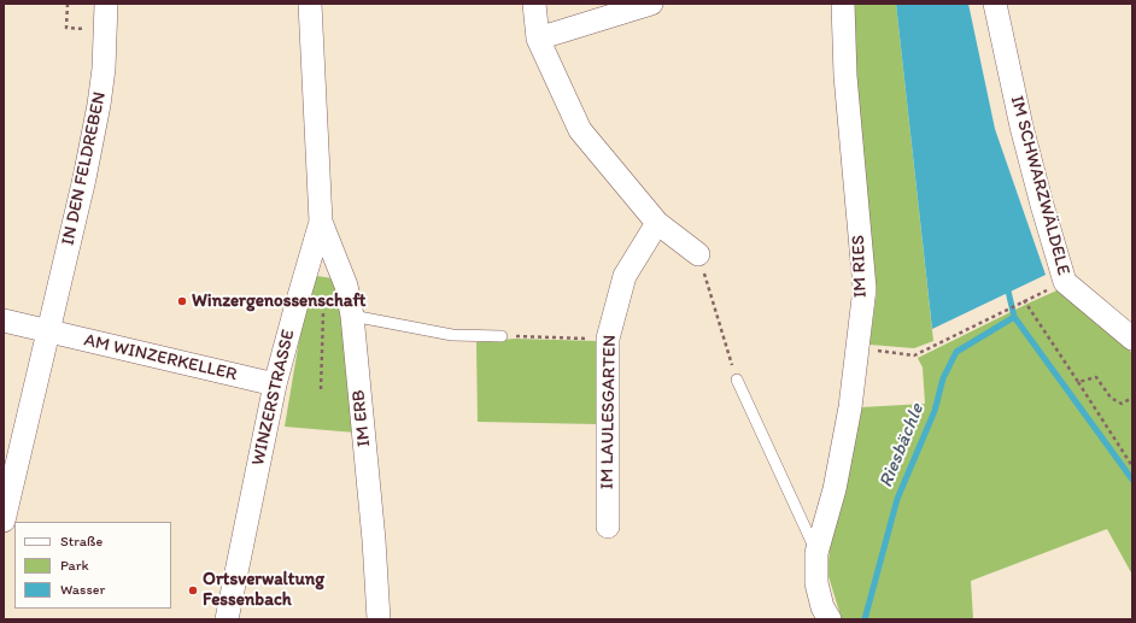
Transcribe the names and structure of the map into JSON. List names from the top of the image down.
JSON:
{
  "streets": {
    "street": [
      "IN DEN FELDREBEN",
      "IM SCHWARZWÄLDELE",
      "IM RIES",
      "AM WINZERKELLER",
      "WINZERSTRASSE",
      "IM LAULESGARTEN",
      "IM ERB"
    ]
  },
  "crossings": [
    ["IN DEN FELDREBEN", "AM WINZERKELLER"],
    ["AM WINZERKELLER", "WINZERSTRASSE"],
    ["WINZERSTRASSE", "IM ERB"]
  ],
  "water": ["Riesbächle"],
  "places": ["Winzergenossenschaft", "Ortsverwaltung Fessenbach"],
  "legend": ["Straße", "Park", "Wasser"]
}
